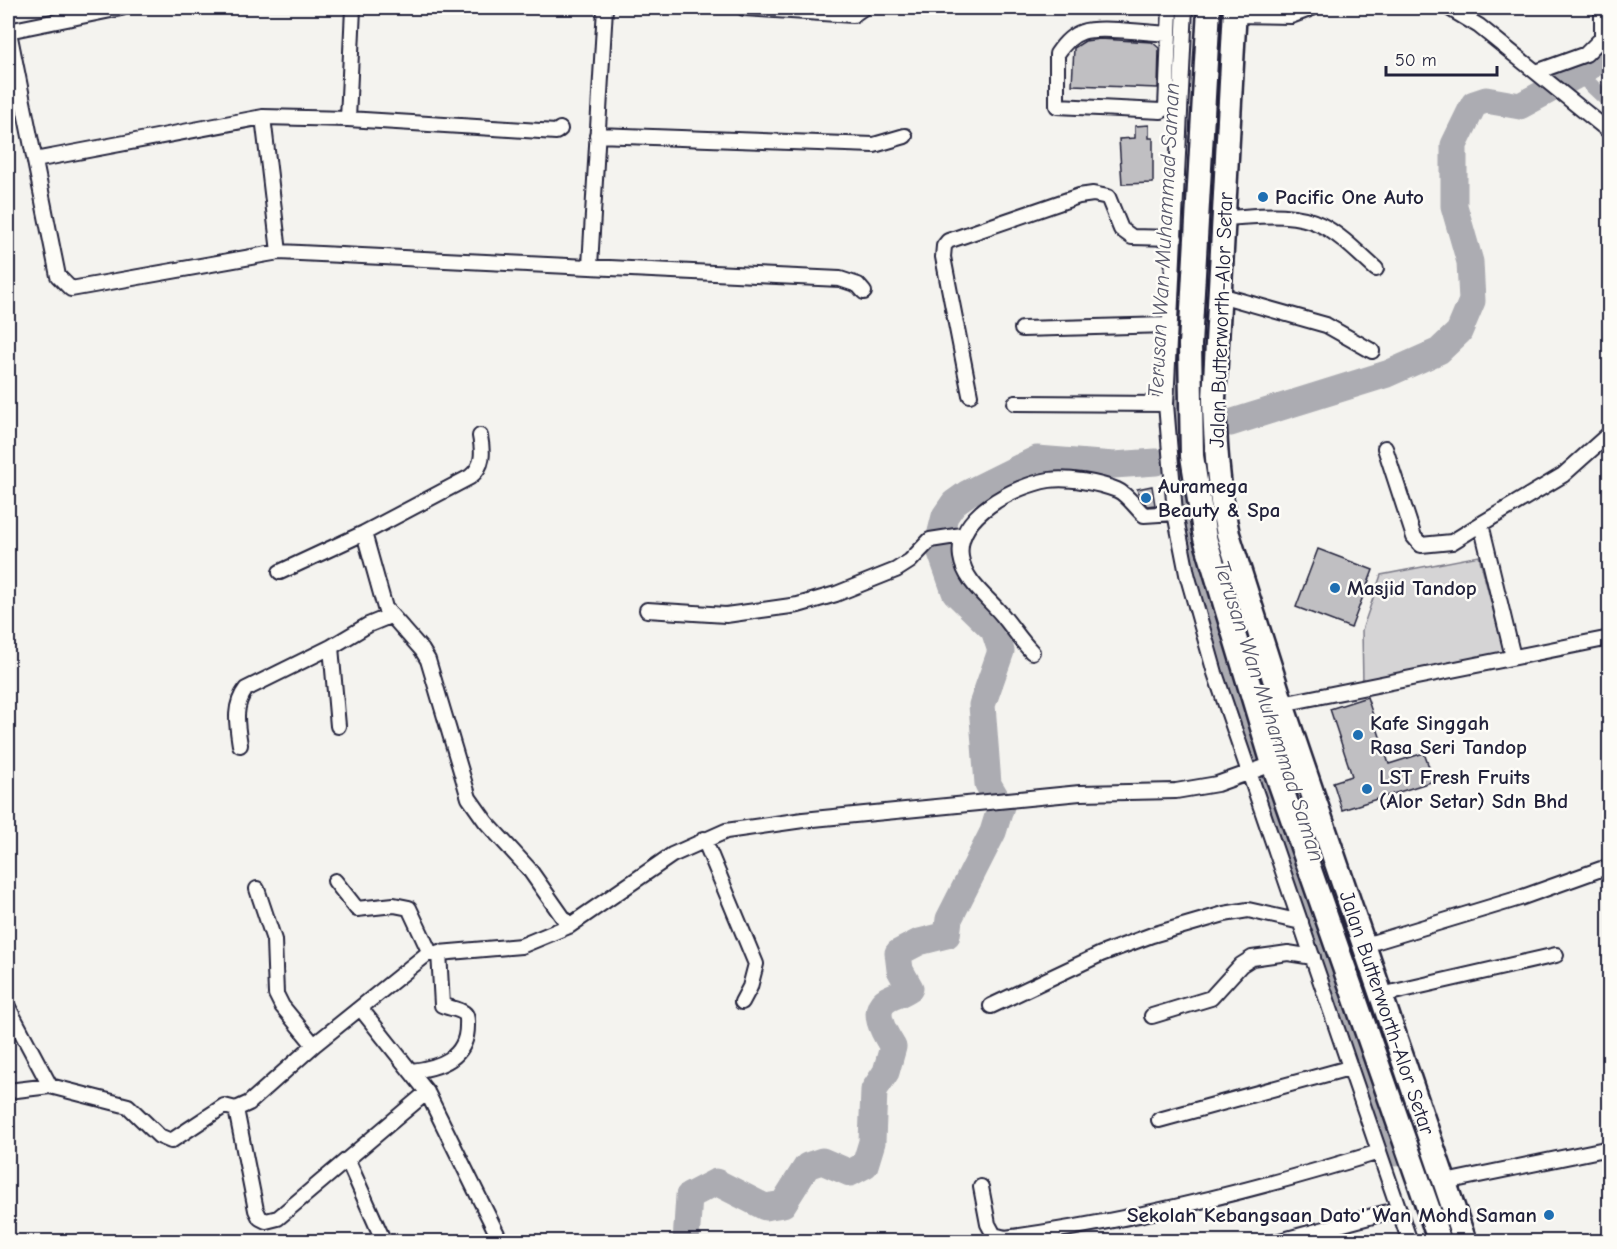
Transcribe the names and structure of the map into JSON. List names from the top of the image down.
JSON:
{
  "streets": {
    "main road": ["Jalan Butterworth-Alor Setar"]
  },
  "water": ["Terusan Wan Muhammad Saman"],
  "places": [
    "Pacific One Auto",
    "Auramega Beauty & Spa",
    "Masjid Tandop",
    "Kafe Singgah Rasa Seri Tandop",
    "LST Fresh Fruits (Alor Setar) Sdn Bhd",
    "Sekolah Kebangsaan Dato' Wan Mohd Saman"
  ],
  "scale_bar": "50 m"
}
